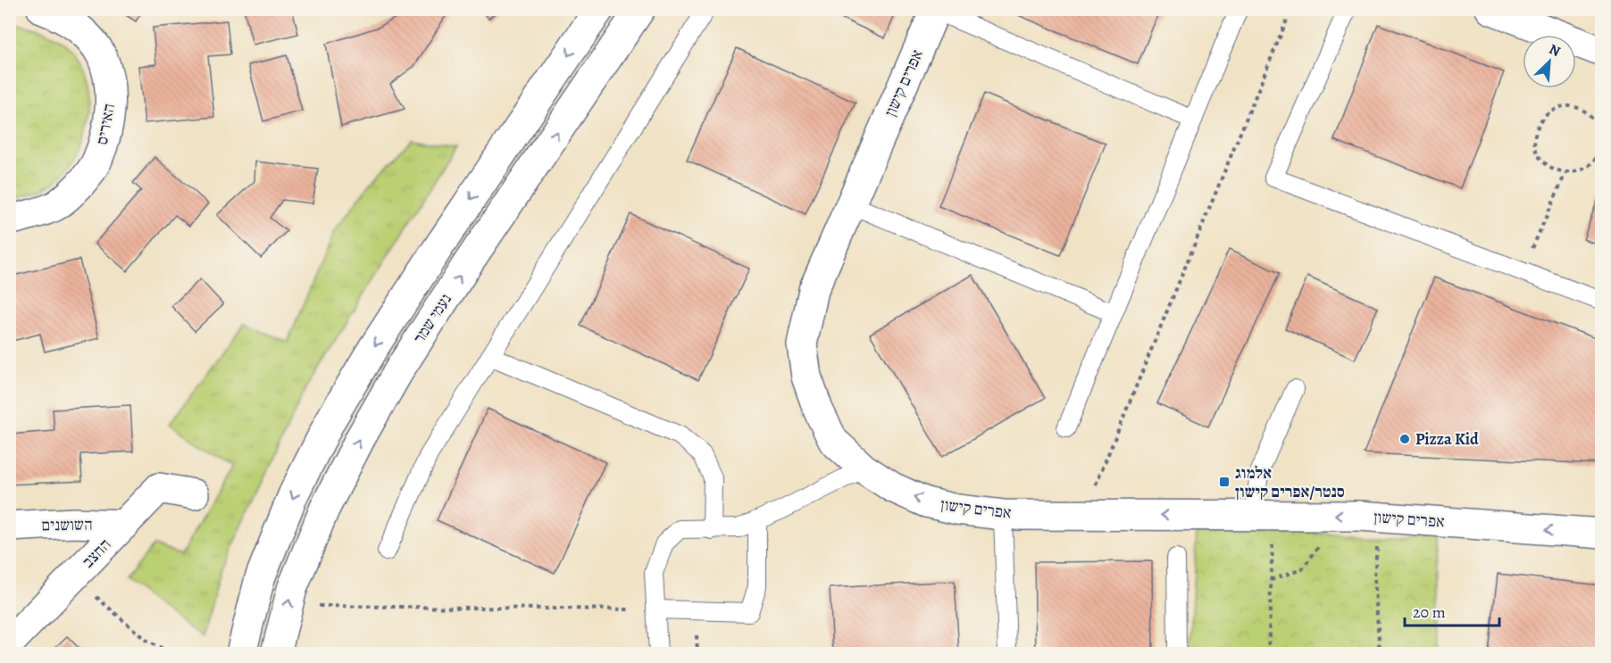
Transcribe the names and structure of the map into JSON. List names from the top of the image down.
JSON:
{
  "streets": {
    "street": [
      "אפרים קישון",
      "האיריס",
      "נעמי שמר",
      "השושנים",
      "החצב"
    ]
  },
  "crossings": [
    ["השושנים", "החצב"]
  ],
  "one_way": ["אפרים קישון"],
  "places": {
    "other": ["Pizza Kid"],
    "transit": ["אלמוג סנטר/אפרים קישון"]
  },
  "scale_bar": "20 m",
  "north": "top right"
}
